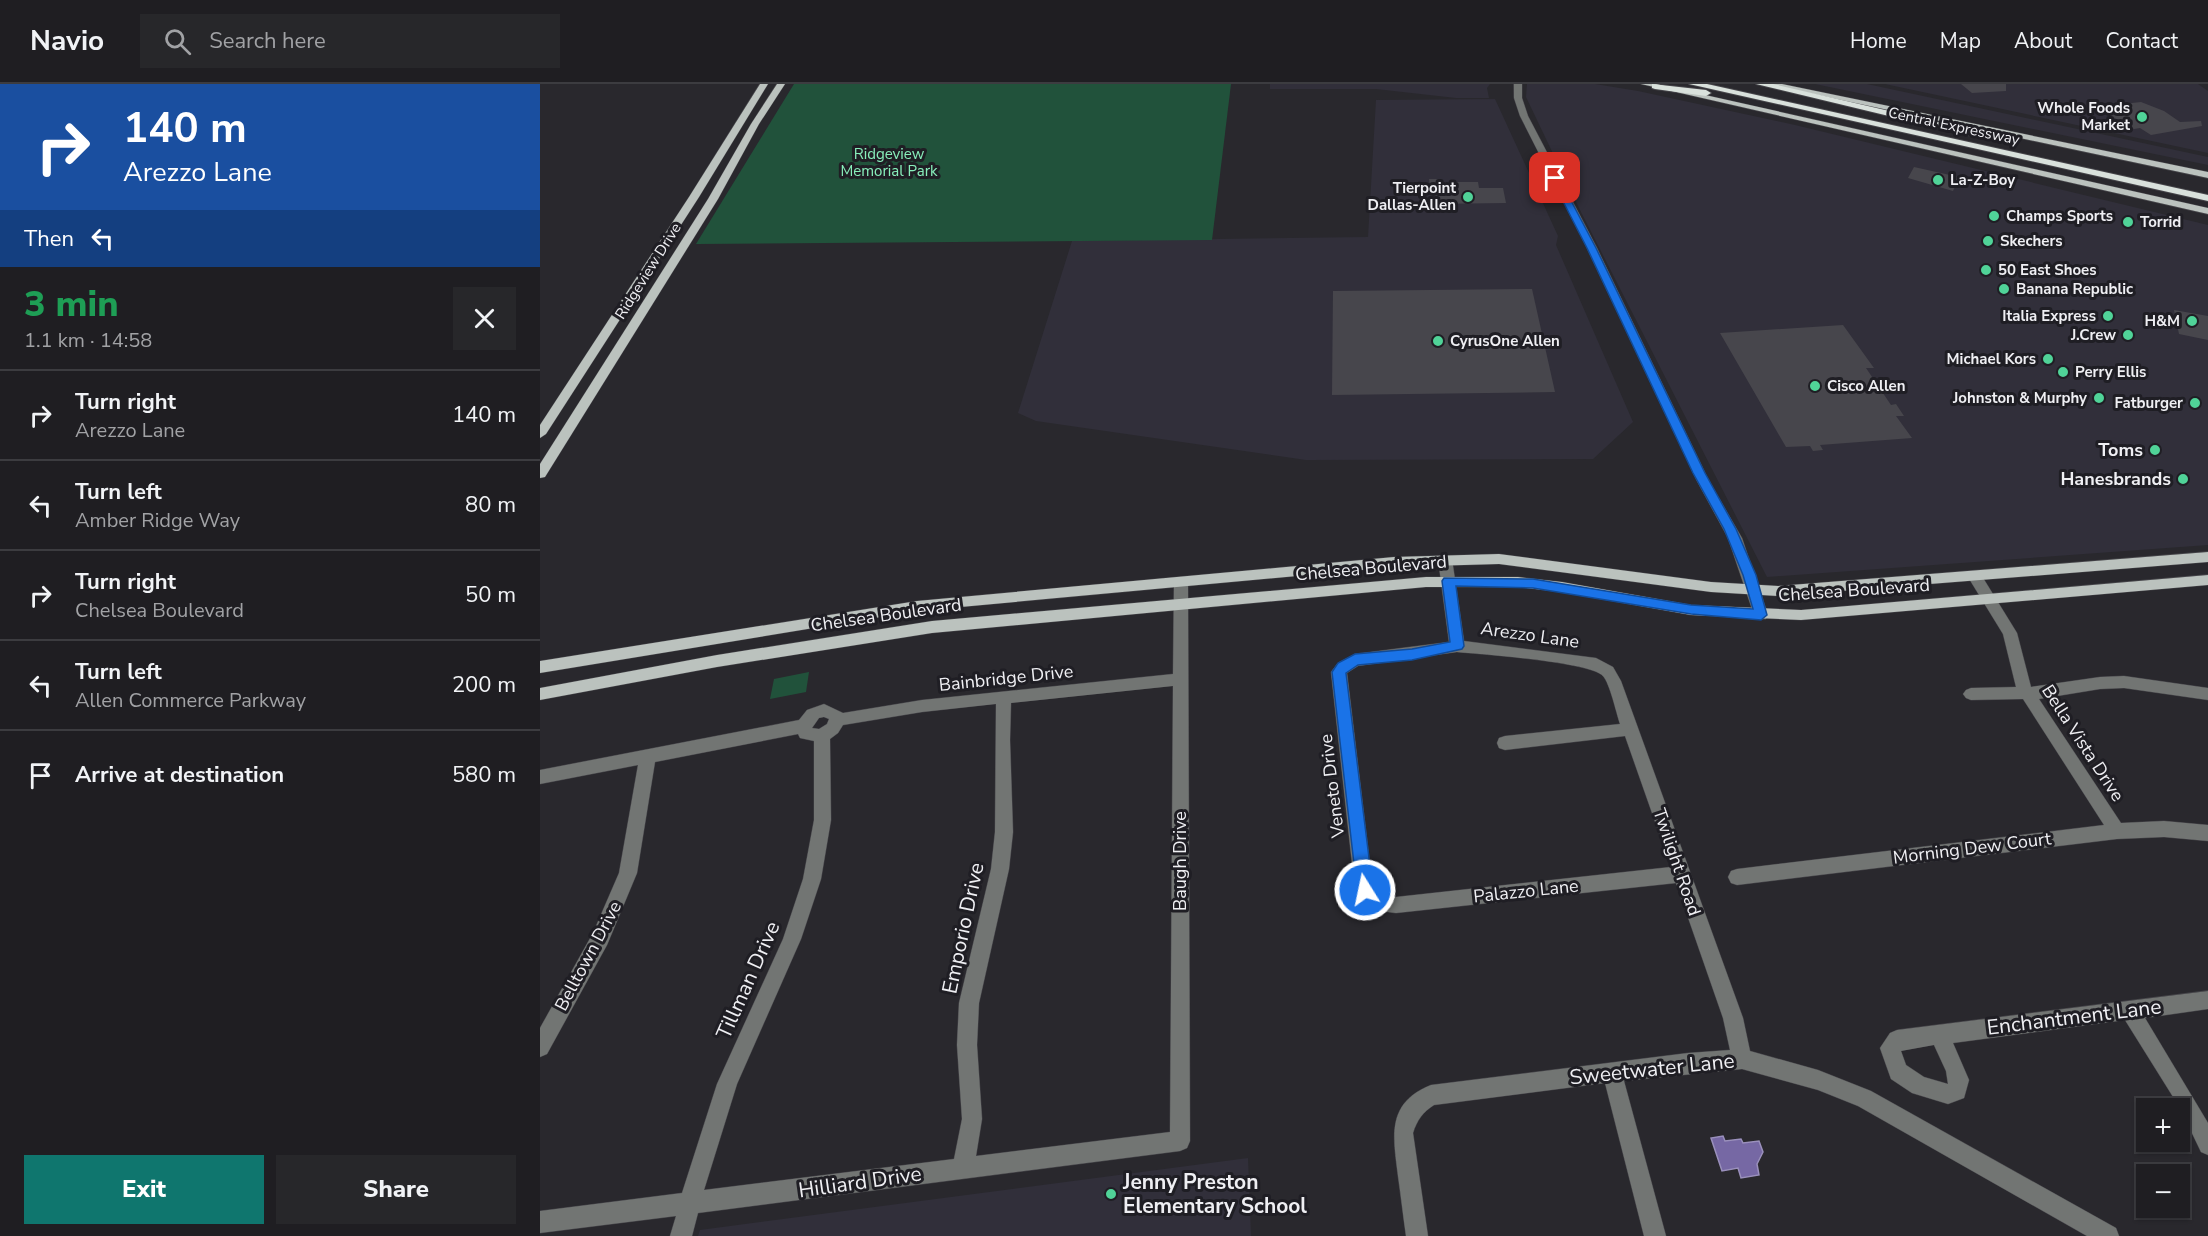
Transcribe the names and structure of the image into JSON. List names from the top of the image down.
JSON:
{
  "streets": {
    "highway": ["Central Expressway"],
    "main road": ["Ridgeview Drive", "Chelsea Boulevard"],
    "street": [
      "Arezzo Lane",
      "Bainbridge Drive",
      "Bella Vista Drive",
      "Veneto Drive",
      "Morning Dew Court",
      "Baugh Drive",
      "Twilight Road",
      "Palazzo Lane",
      "Emporio Drive",
      "Belltown Drive",
      "Tillman Drive",
      "Enchantment Lane",
      "Sweetwater Lane",
      "Hilliard Drive"
    ]
  },
  "crossings": [
    ["Chelsea Boulevard", "Bella Vista Drive"],
    ["Chelsea Boulevard", "Baugh Drive"],
    ["Arezzo Lane", "Veneto Drive"],
    ["Arezzo Lane", "Twilight Road"],
    ["Bainbridge Drive", "Baugh Drive"],
    ["Bainbridge Drive", "Emporio Drive"],
    ["Bainbridge Drive", "Belltown Drive"],
    ["Bainbridge Drive", "Tillman Drive"],
    ["Bella Vista Drive", "Morning Dew Court"],
    ["Veneto Drive", "Palazzo Lane"],
    ["Baugh Drive", "Hilliard Drive"],
    ["Twilight Road", "Palazzo Lane"],
    ["Twilight Road", "Sweetwater Lane"],
    ["Emporio Drive", "Hilliard Drive"],
    ["Tillman Drive", "Hilliard Drive"]
  ],
  "parks": ["Ridgeview Memorial Park"],
  "places": [
    "Whole Foods Market",
    "La-Z-Boy",
    "Tierpoint Dallas-Allen",
    "Champs Sports",
    "Torrid",
    "Skechers",
    "50 East Shoes",
    "Banana Republic",
    "Italia Express",
    "H&M",
    "J.Crew",
    "CyrusOne Allen",
    "Michael Kors",
    "Perry Ellis",
    "Cisco Allen",
    "Johnston & Murphy",
    "Fatburger",
    "Toms",
    "Hanesbrands",
    "Jenny Preston Elementary School"
  ],
  "page": {
    "header": "Navio",
    "search": "Search here",
    "nav": [
      "Home",
      "Map",
      "About",
      "Contact"
    ],
    "turn": ["140 m", "Arezzo Lane"],
    "then": "Then",
    "heading": ["3 min", "1.1 km · 14:58"],
    "list": [
      {
        "name": "Turn right",
        "note": "Arezzo Lane",
        "value": "140 m"
      },
      {
        "name": "Turn left",
        "note": "Amber Ridge Way",
        "value": "80 m"
      },
      {
        "name": "Turn right",
        "note": "Chelsea Boulevard",
        "value": "50 m"
      },
      {
        "name": "Turn left",
        "note": "Allen Commerce Parkway",
        "value": "200 m"
      },
      {
        "name": "Arrive at destination",
        "value": "580 m"
      }
    ],
    "map_buttons": ["+", "−"],
    "buttons": ["Exit", "Share"]
  }
}
